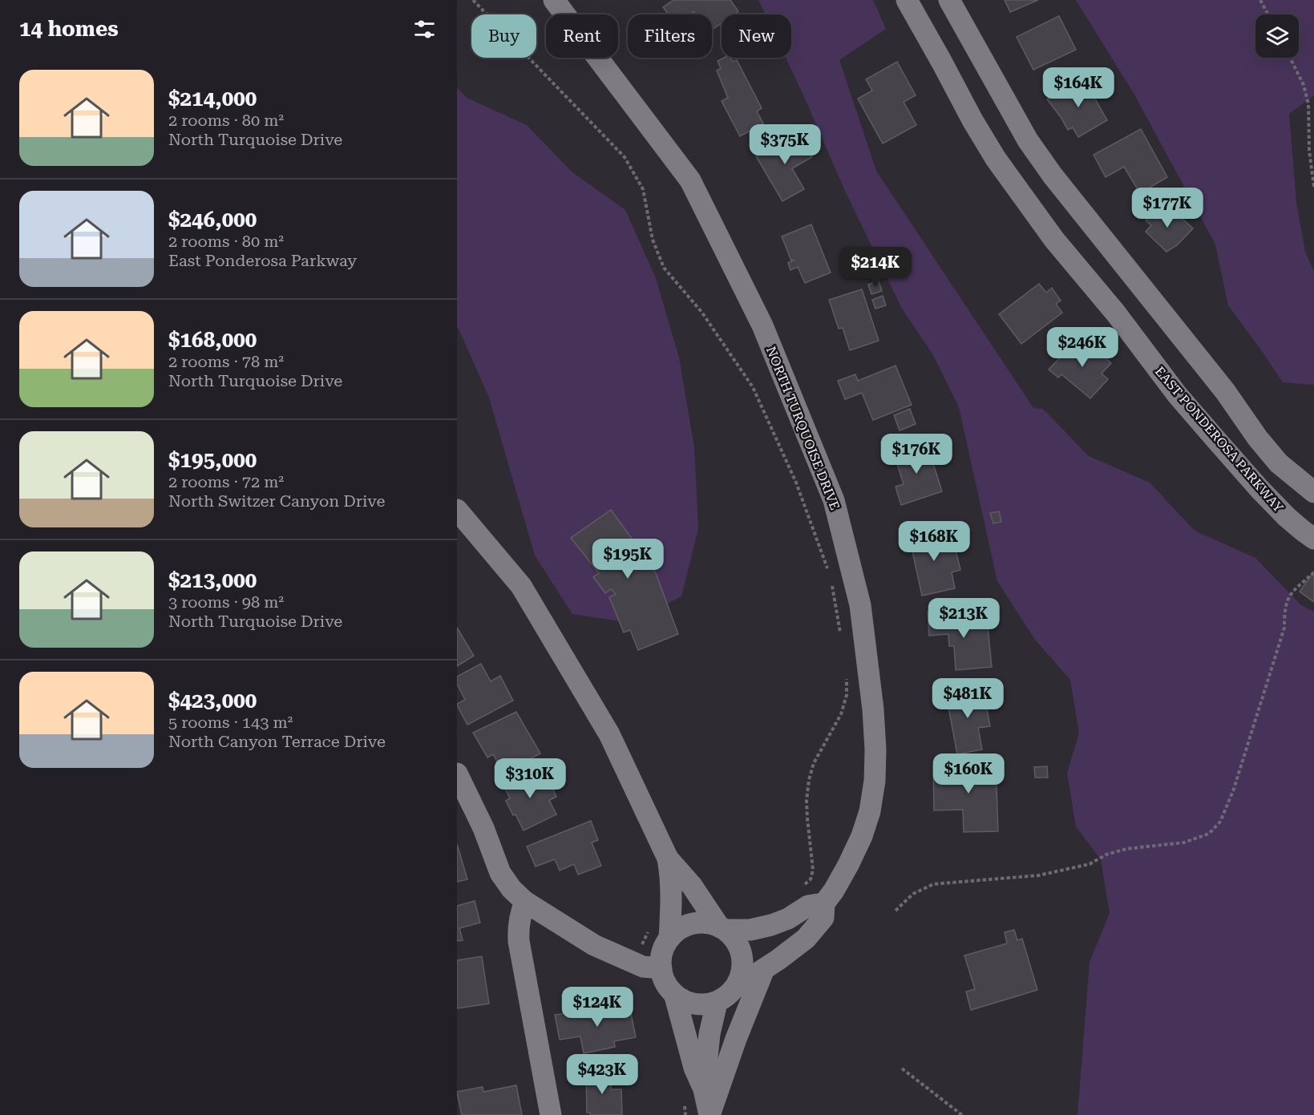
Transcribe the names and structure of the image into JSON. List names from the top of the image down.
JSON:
{
  "streets": {
    "street": ["NORTH TURQUOISE DRIVE", "EAST PONDEROSA PARKWAY"]
  },
  "page": {
    "heading": "14 homes",
    "chip": [
      "Buy",
      "Rent",
      "Filters",
      "New"
    ],
    "list": [
      {
        "name": "$214,000",
        "note": "2 rooms · 80 m² · North Turquoise Drive"
      },
      {
        "name": "$246,000",
        "note": "2 rooms · 80 m² · East Ponderosa Parkway"
      },
      {
        "name": "$168,000",
        "note": "2 rooms · 78 m² · North Turquoise Drive"
      },
      {
        "name": "$195,000",
        "note": "2 rooms · 72 m² · North Switzer Canyon Drive"
      },
      {
        "name": "$213,000",
        "note": "3 rooms · 98 m² · North Turquoise Drive"
      },
      {
        "name": "$423,000",
        "note": "5 rooms · 143 m² · North Canyon Terrace Drive"
      }
    ],
    "price": [
      "$164K",
      "$375K",
      "$177K",
      "$214K",
      "$246K",
      "$176K",
      "$168K",
      "$195K",
      "$213K",
      "$481K",
      "$160K",
      "$310K",
      "$124K",
      "$423K"
    ]
  }
}
